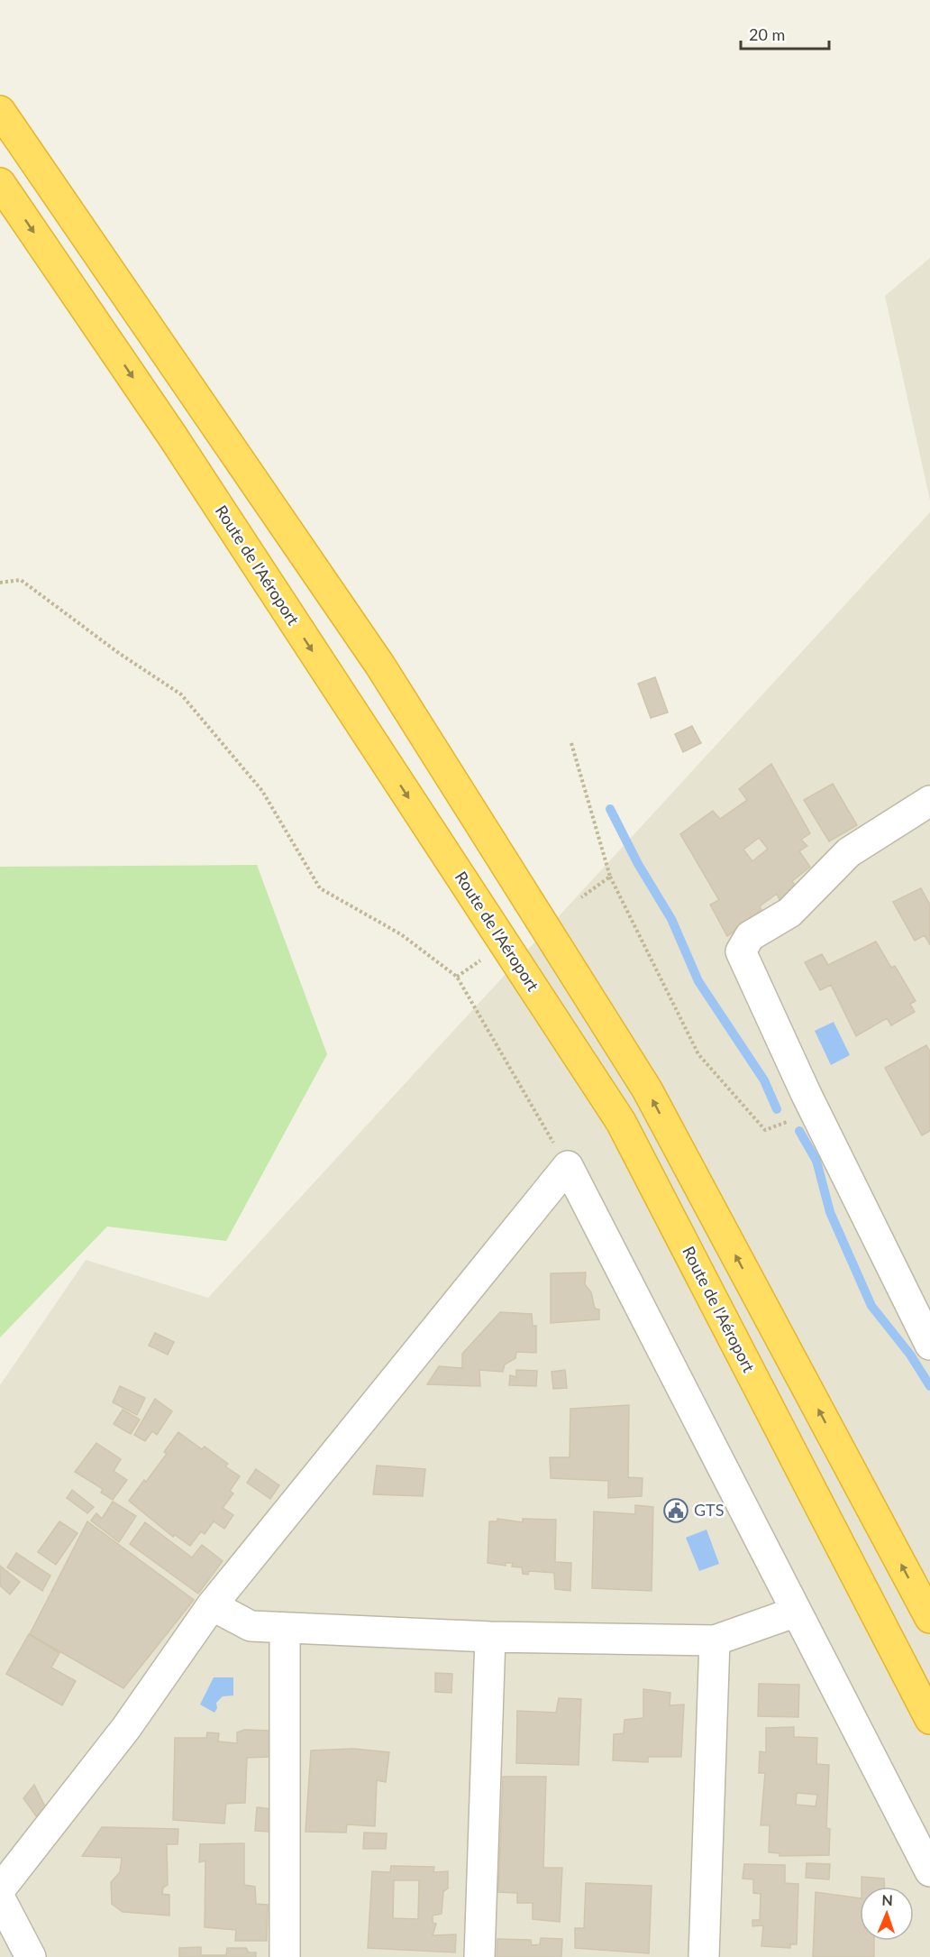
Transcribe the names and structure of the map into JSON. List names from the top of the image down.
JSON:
{
  "streets": {
    "highway": ["Route de l'Aéroport"]
  },
  "places": {
    "public building": ["GTS"]
  },
  "scale_bar": "20 m",
  "north": "top"
}
